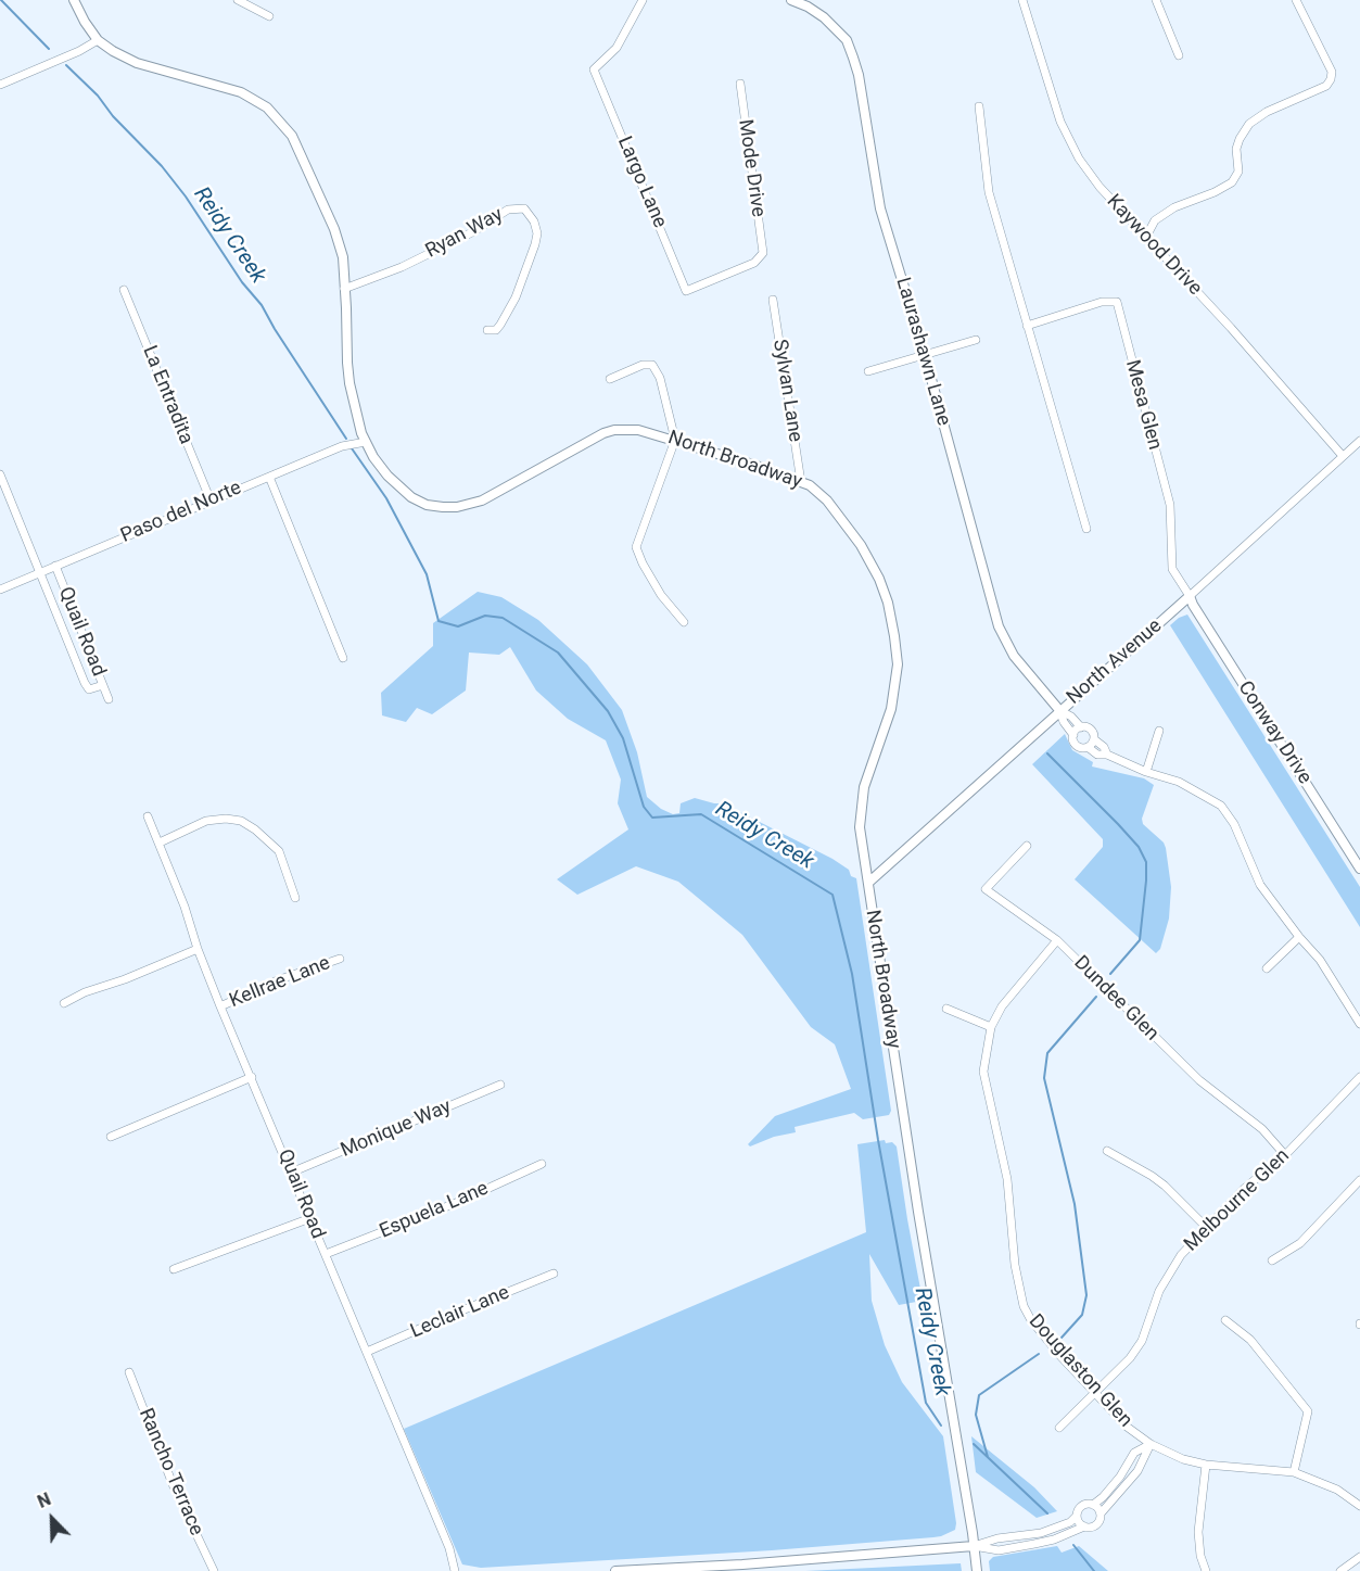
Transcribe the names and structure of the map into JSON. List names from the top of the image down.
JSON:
{
  "streets": {
    "street": [
      "Mode Drive",
      "Largo Lane",
      "Ryan Way",
      "Kaywood Drive",
      "Laurashawn Lane",
      "Sylvan Lane",
      "La Entradita",
      "Mesa Glen",
      "North Broadway",
      "Paso del Norte",
      "Quail Road",
      "North Avenue",
      "Conway Drive",
      "Kellrae Lane",
      "Dundee Glen",
      "Monique Way",
      "Melbourne Glen",
      "Espuela Lane",
      "Leclair Lane",
      "Douglaston Glen",
      "Rancho Terrace"
    ]
  },
  "crossings": [
    ["Mode Drive", "Largo Lane"],
    ["Ryan Way", "North Broadway"],
    ["Kaywood Drive", "North Avenue"],
    ["Laurashawn Lane", "North Avenue"],
    ["Sylvan Lane", "North Broadway"],
    ["La Entradita", "Paso del Norte"],
    ["Mesa Glen", "North Avenue"],
    ["Mesa Glen", "Conway Drive"],
    ["North Broadway", "Paso del Norte"],
    ["North Broadway", "North Avenue"],
    ["Paso del Norte", "Quail Road"],
    ["Quail Road", "Kellrae Lane"],
    ["Quail Road", "Monique Way"],
    ["Quail Road", "Espuela Lane"],
    ["Quail Road", "Leclair Lane"],
    ["North Avenue", "Conway Drive"],
    ["Dundee Glen", "Melbourne Glen"],
    ["Dundee Glen", "Douglaston Glen"],
    ["Melbourne Glen", "Douglaston Glen"]
  ],
  "water": ["Reidy Creek"],
  "north": "top left"
}
